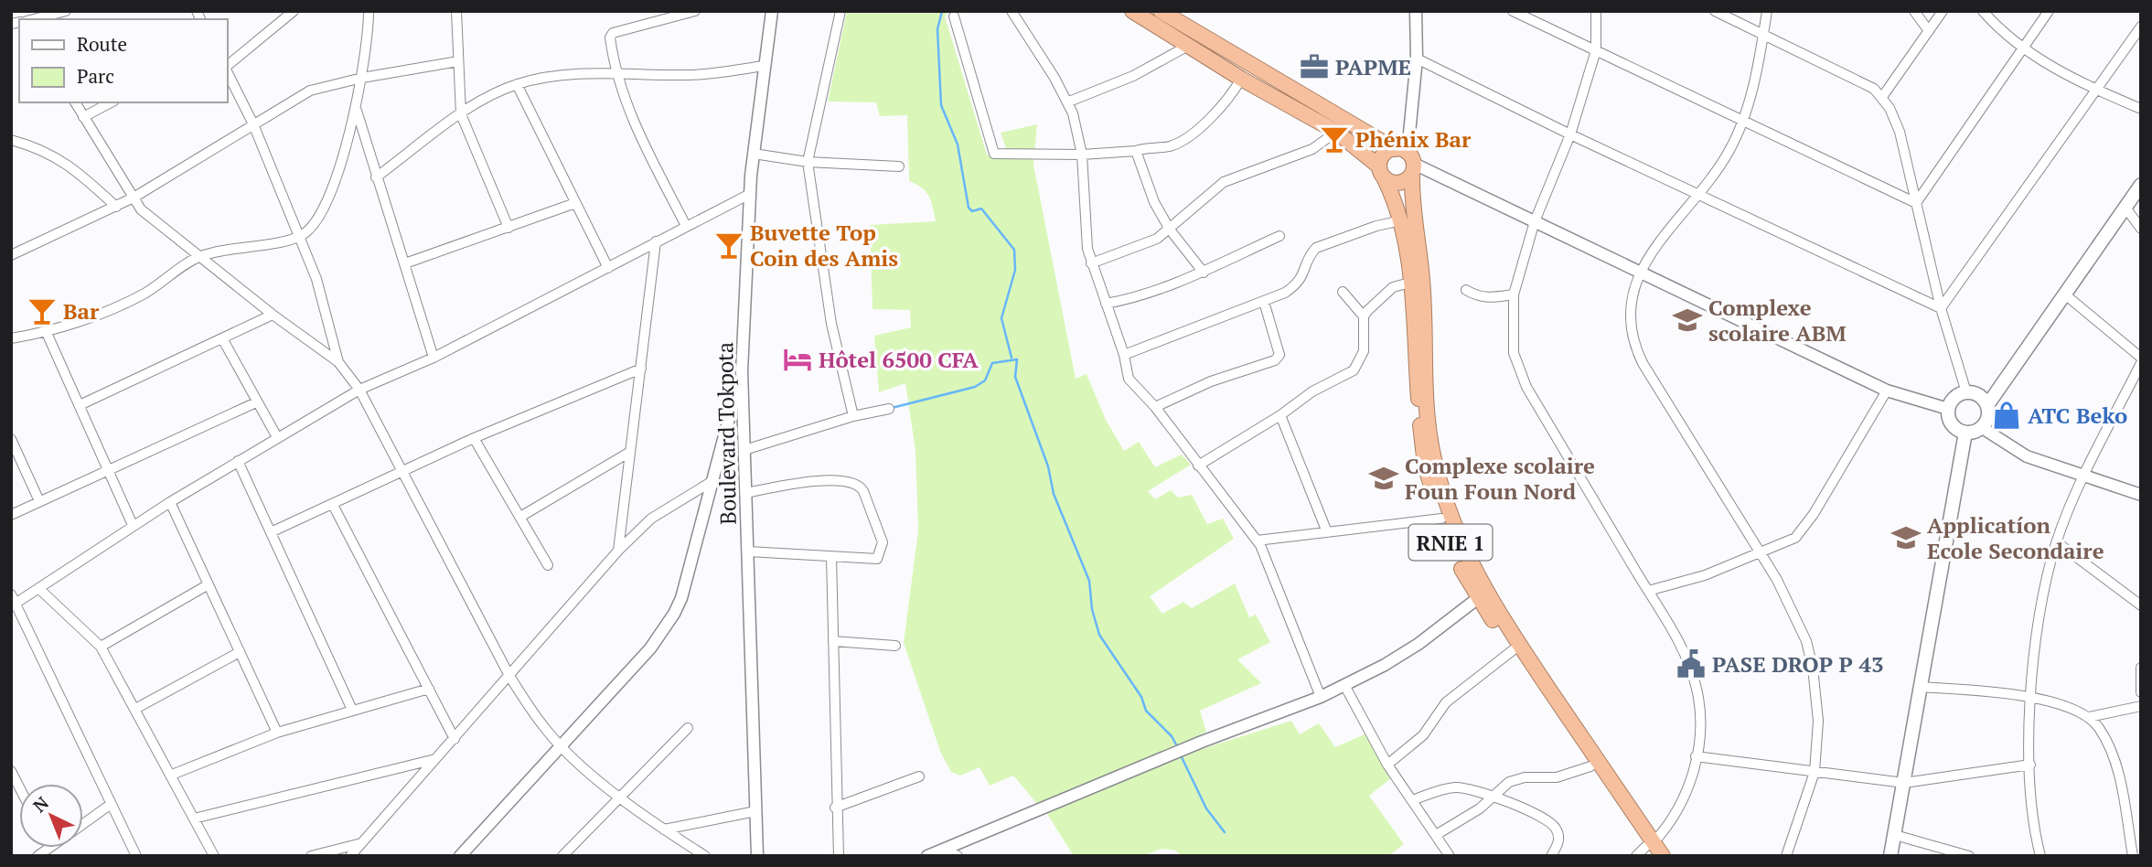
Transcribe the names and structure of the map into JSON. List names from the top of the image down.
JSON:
{
  "streets": {
    "highway": ["RNIE 1"],
    "street": ["Boulevard Tokpota"]
  },
  "places": {
    "office": ["PAPME"],
    "bar": ["Phénix Bar", "Buvette Top Coin des Amis", "Bar"],
    "school or university": ["Complexe scolaire ABM", "Complexe scolaire Foun Foun Nord", "Applicatíon Ecole Secondaire"],
    "hotel": ["Hôtel 6500 CFA"],
    "shop": ["ATC Beko"],
    "public building": ["PASE DROP P 43"]
  },
  "legend": ["Route", "Parc"],
  "north": "top left"
}
